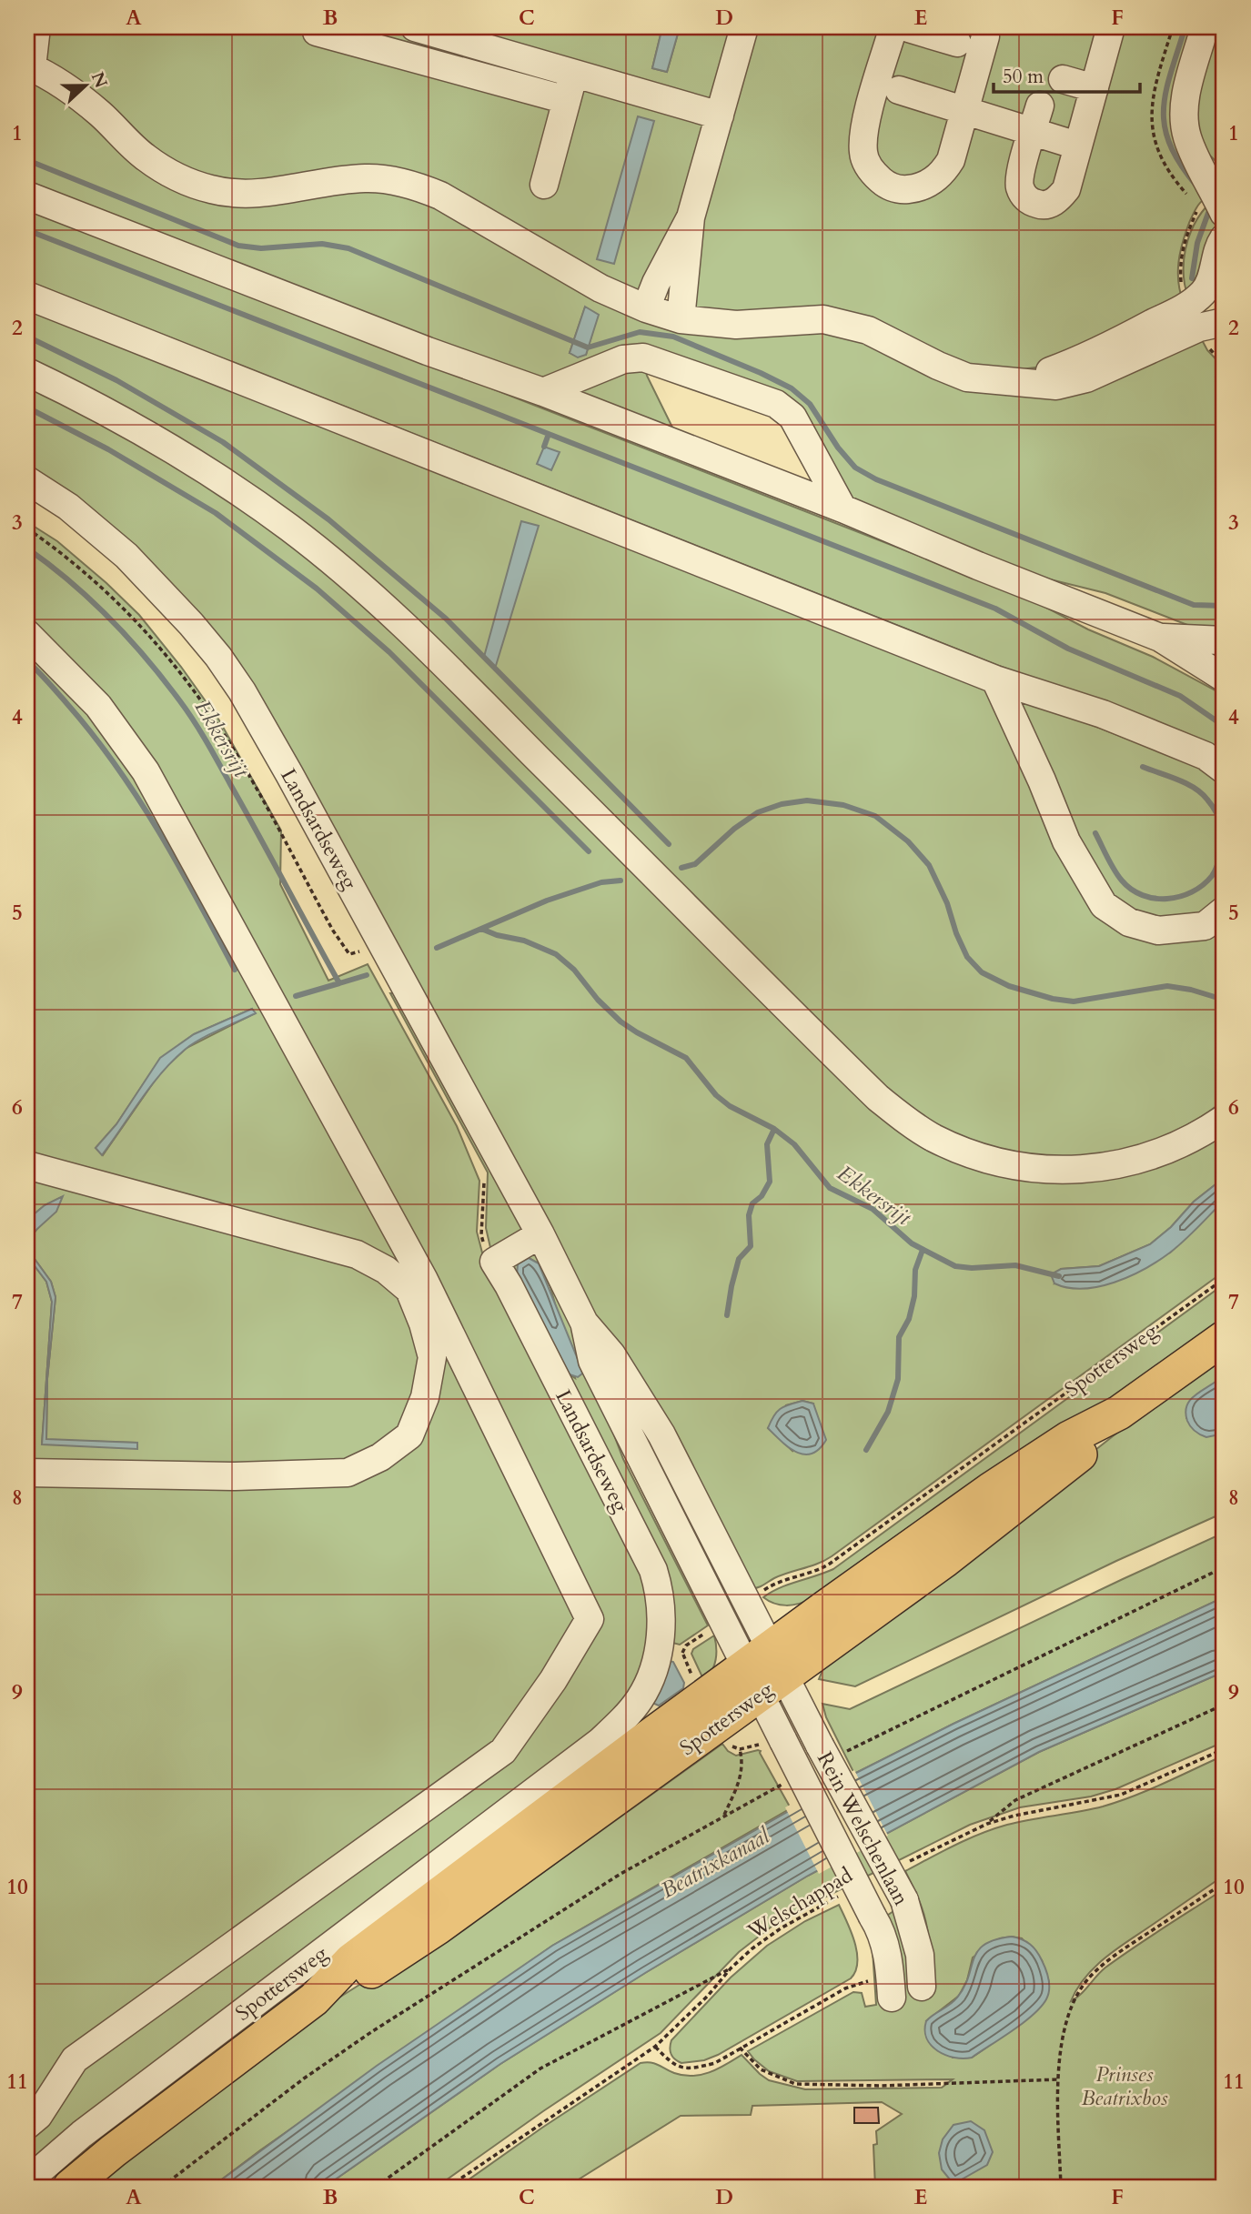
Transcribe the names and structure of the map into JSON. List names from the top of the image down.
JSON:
{
  "streets": {
    "main road": ["Spottersweg"],
    "street": ["Landsardseweg", "Rein Welschenlaan"],
    "path": ["Welschappad"]
  },
  "crossings": [
    ["Landsardseweg", "Spottersweg"],
    ["Landsardseweg", "Rein Welschenlaan"],
    ["Spottersweg", "Rein Welschenlaan"]
  ],
  "water": ["Ekkersrijt", "Beatrixkanaal"],
  "parks": ["Prinses Beatrixbos"],
  "scale_bar": "50 m",
  "north": "right",
  "grid": {
    "columns": [
      "A",
      "B",
      "C",
      "D",
      "E",
      "F"
    ],
    "rows": [
      "1",
      "2",
      "3",
      "4",
      "5",
      "6",
      "7",
      "8",
      "9",
      "10",
      "11"
    ]
  }
}
